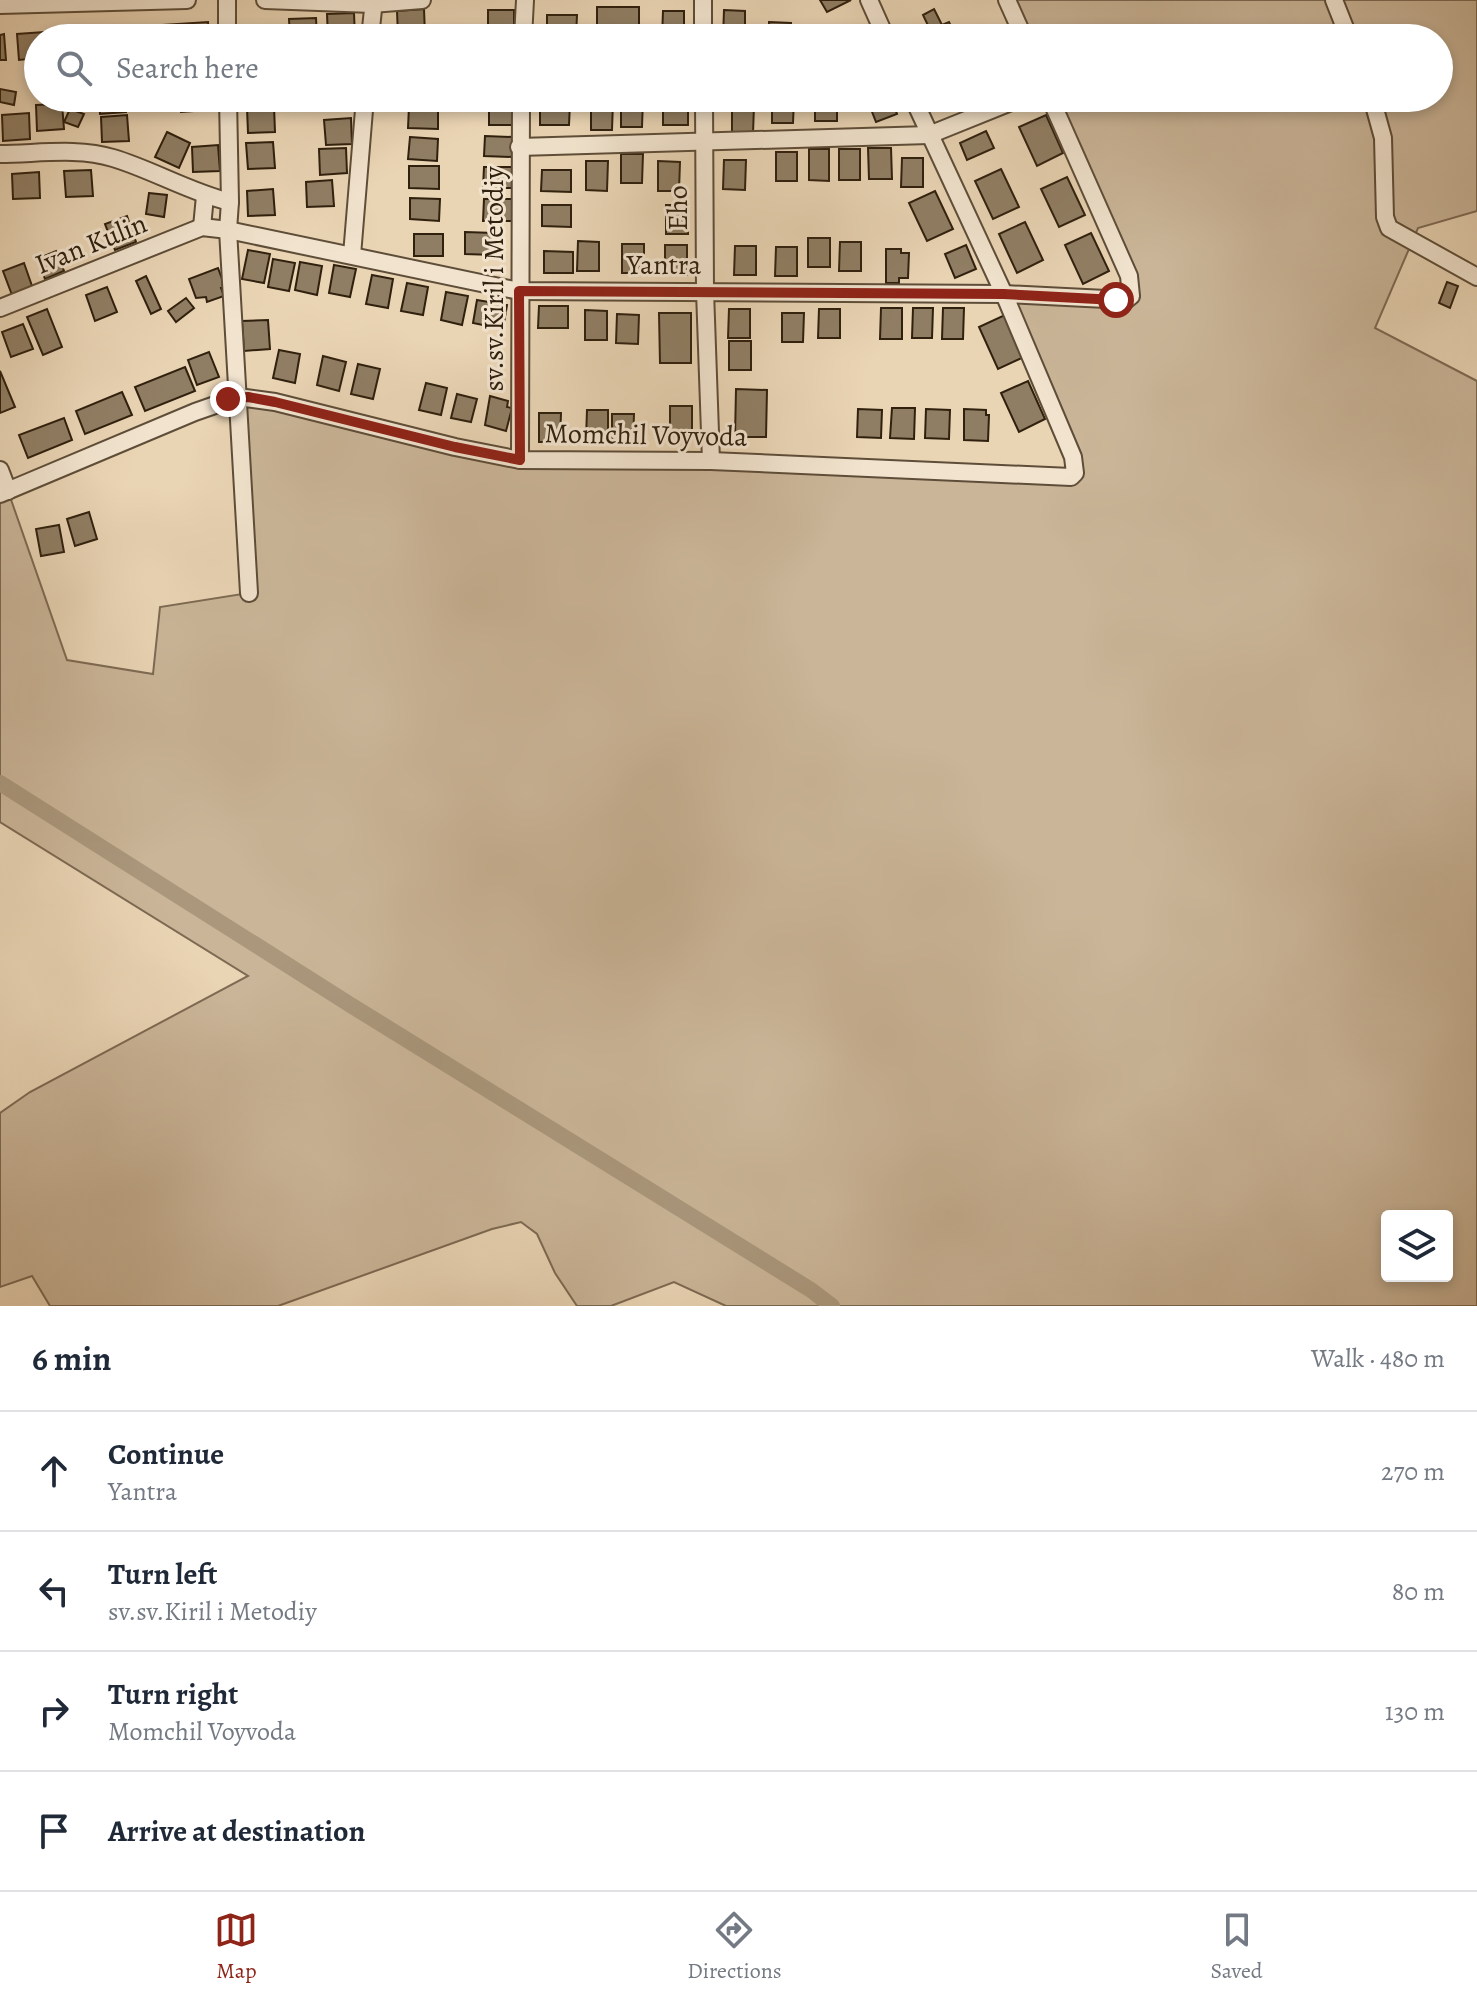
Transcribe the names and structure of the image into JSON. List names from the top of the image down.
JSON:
{
  "streets": {
    "street": [
      "Eho",
      "Ivan Kulin",
      "Yantra",
      "sv.sv.Kiril i Metodiy",
      "Momchil Voyvoda"
    ]
  },
  "crossings": [
    ["Eho", "Yantra"],
    ["Eho", "Momchil Voyvoda"],
    ["Ivan Kulin", "Yantra"],
    ["Yantra", "sv.sv.Kiril i Metodiy"],
    ["Yantra", "Momchil Voyvoda"],
    ["sv.sv.Kiril i Metodiy", "Momchil Voyvoda"]
  ],
  "page": {
    "search": "Search here",
    "heading": ["6 min", "Walk · 480 m"],
    "list": [
      ["Continue", "Yantra", "270 m"],
      ["Turn left", "sv.sv.Kiril i Metodiy", "80 m"],
      ["Turn right", "Momchil Voyvoda", "130 m"],
      "Arrive at destination"
    ],
    "nav": ["Map", "Directions", "Saved"]
  }
}
